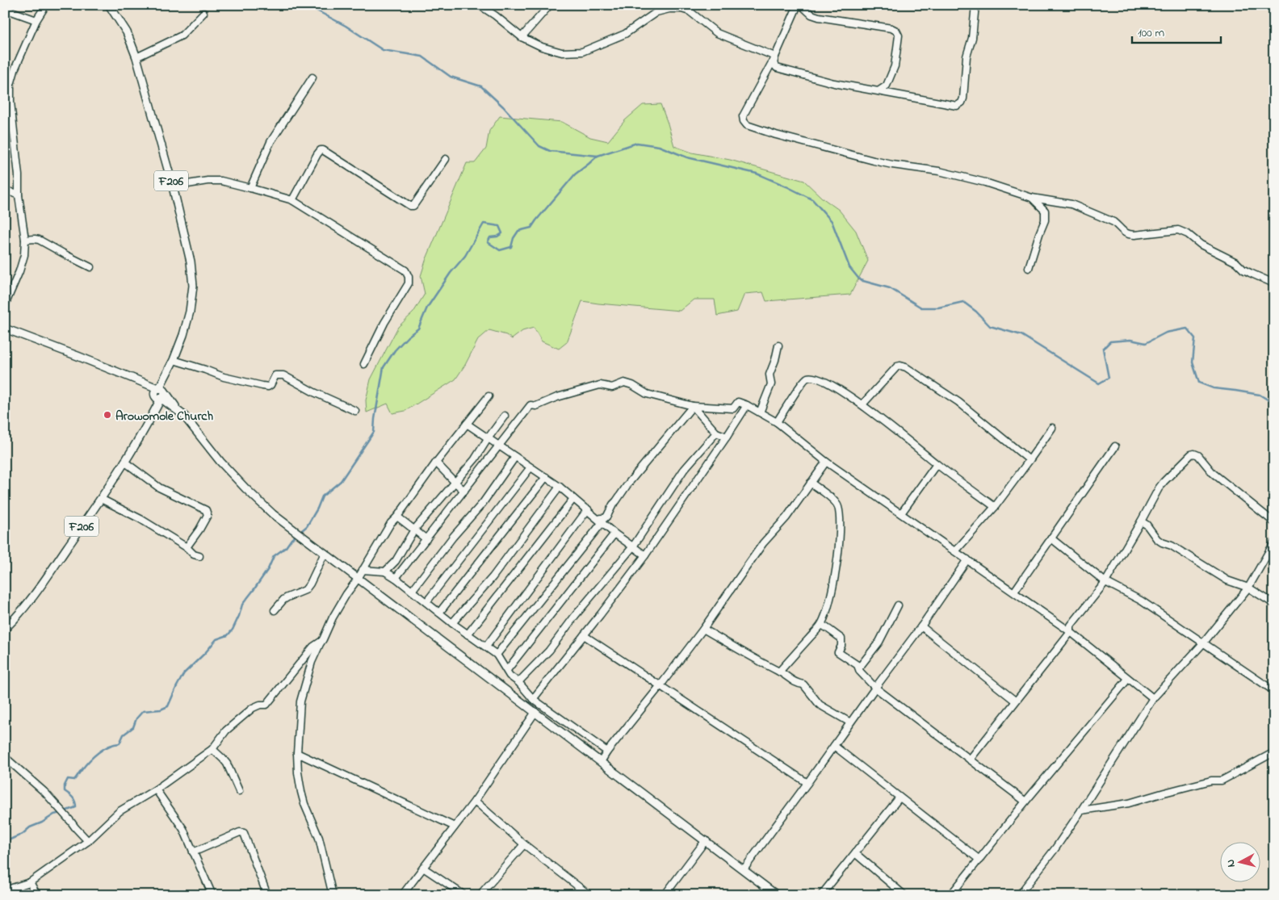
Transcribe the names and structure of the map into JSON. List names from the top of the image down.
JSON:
{
  "streets": {
    "main road": ["F206"]
  },
  "places": ["Arowomole Church"],
  "scale_bar": "100 m",
  "north": "left"
}
